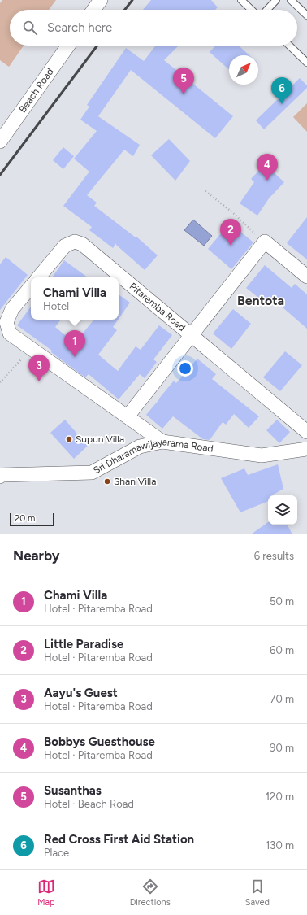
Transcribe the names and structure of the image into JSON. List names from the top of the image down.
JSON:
{
  "streets": {
    "street": ["Beach Road", "Pitaremba Road", "Sri Dharamawijayarama Road"]
  },
  "districts": ["Bentota"],
  "places": ["Supun Villa", "Shan Villa"],
  "scale_bar": "20 m",
  "north": "top right",
  "page": {
    "search": "Search here",
    "pins": [
      "5",
      "6",
      "4",
      "2",
      "1",
      "3"
    ],
    "popup": ["Chami Villa", "Hotel"],
    "scale": "20 m",
    "heading": ["Nearby", "6 results"],
    "list": [
      {
        "mark": "1",
        "name": "Chami Villa",
        "note": "Hotel · Pitaremba Road",
        "value": "50 m"
      },
      {
        "mark": "2",
        "name": "Little Paradise",
        "note": "Hotel · Pitaremba Road",
        "value": "60 m"
      },
      {
        "mark": "3",
        "name": "Aayu's Guest",
        "note": "Hotel · Pitaremba Road",
        "value": "70 m"
      },
      {
        "mark": "4",
        "name": "Bobbys Guesthouse",
        "note": "Hotel · Pitaremba Road",
        "value": "90 m"
      },
      {
        "mark": "5",
        "name": "Susanthas",
        "note": "Hotel · Beach Road",
        "value": "120 m"
      },
      {
        "mark": "6",
        "name": "Red Cross First Aid Station",
        "note": "Place",
        "value": "130 m"
      }
    ],
    "nav": ["Map", "Directions", "Saved"]
  }
}
